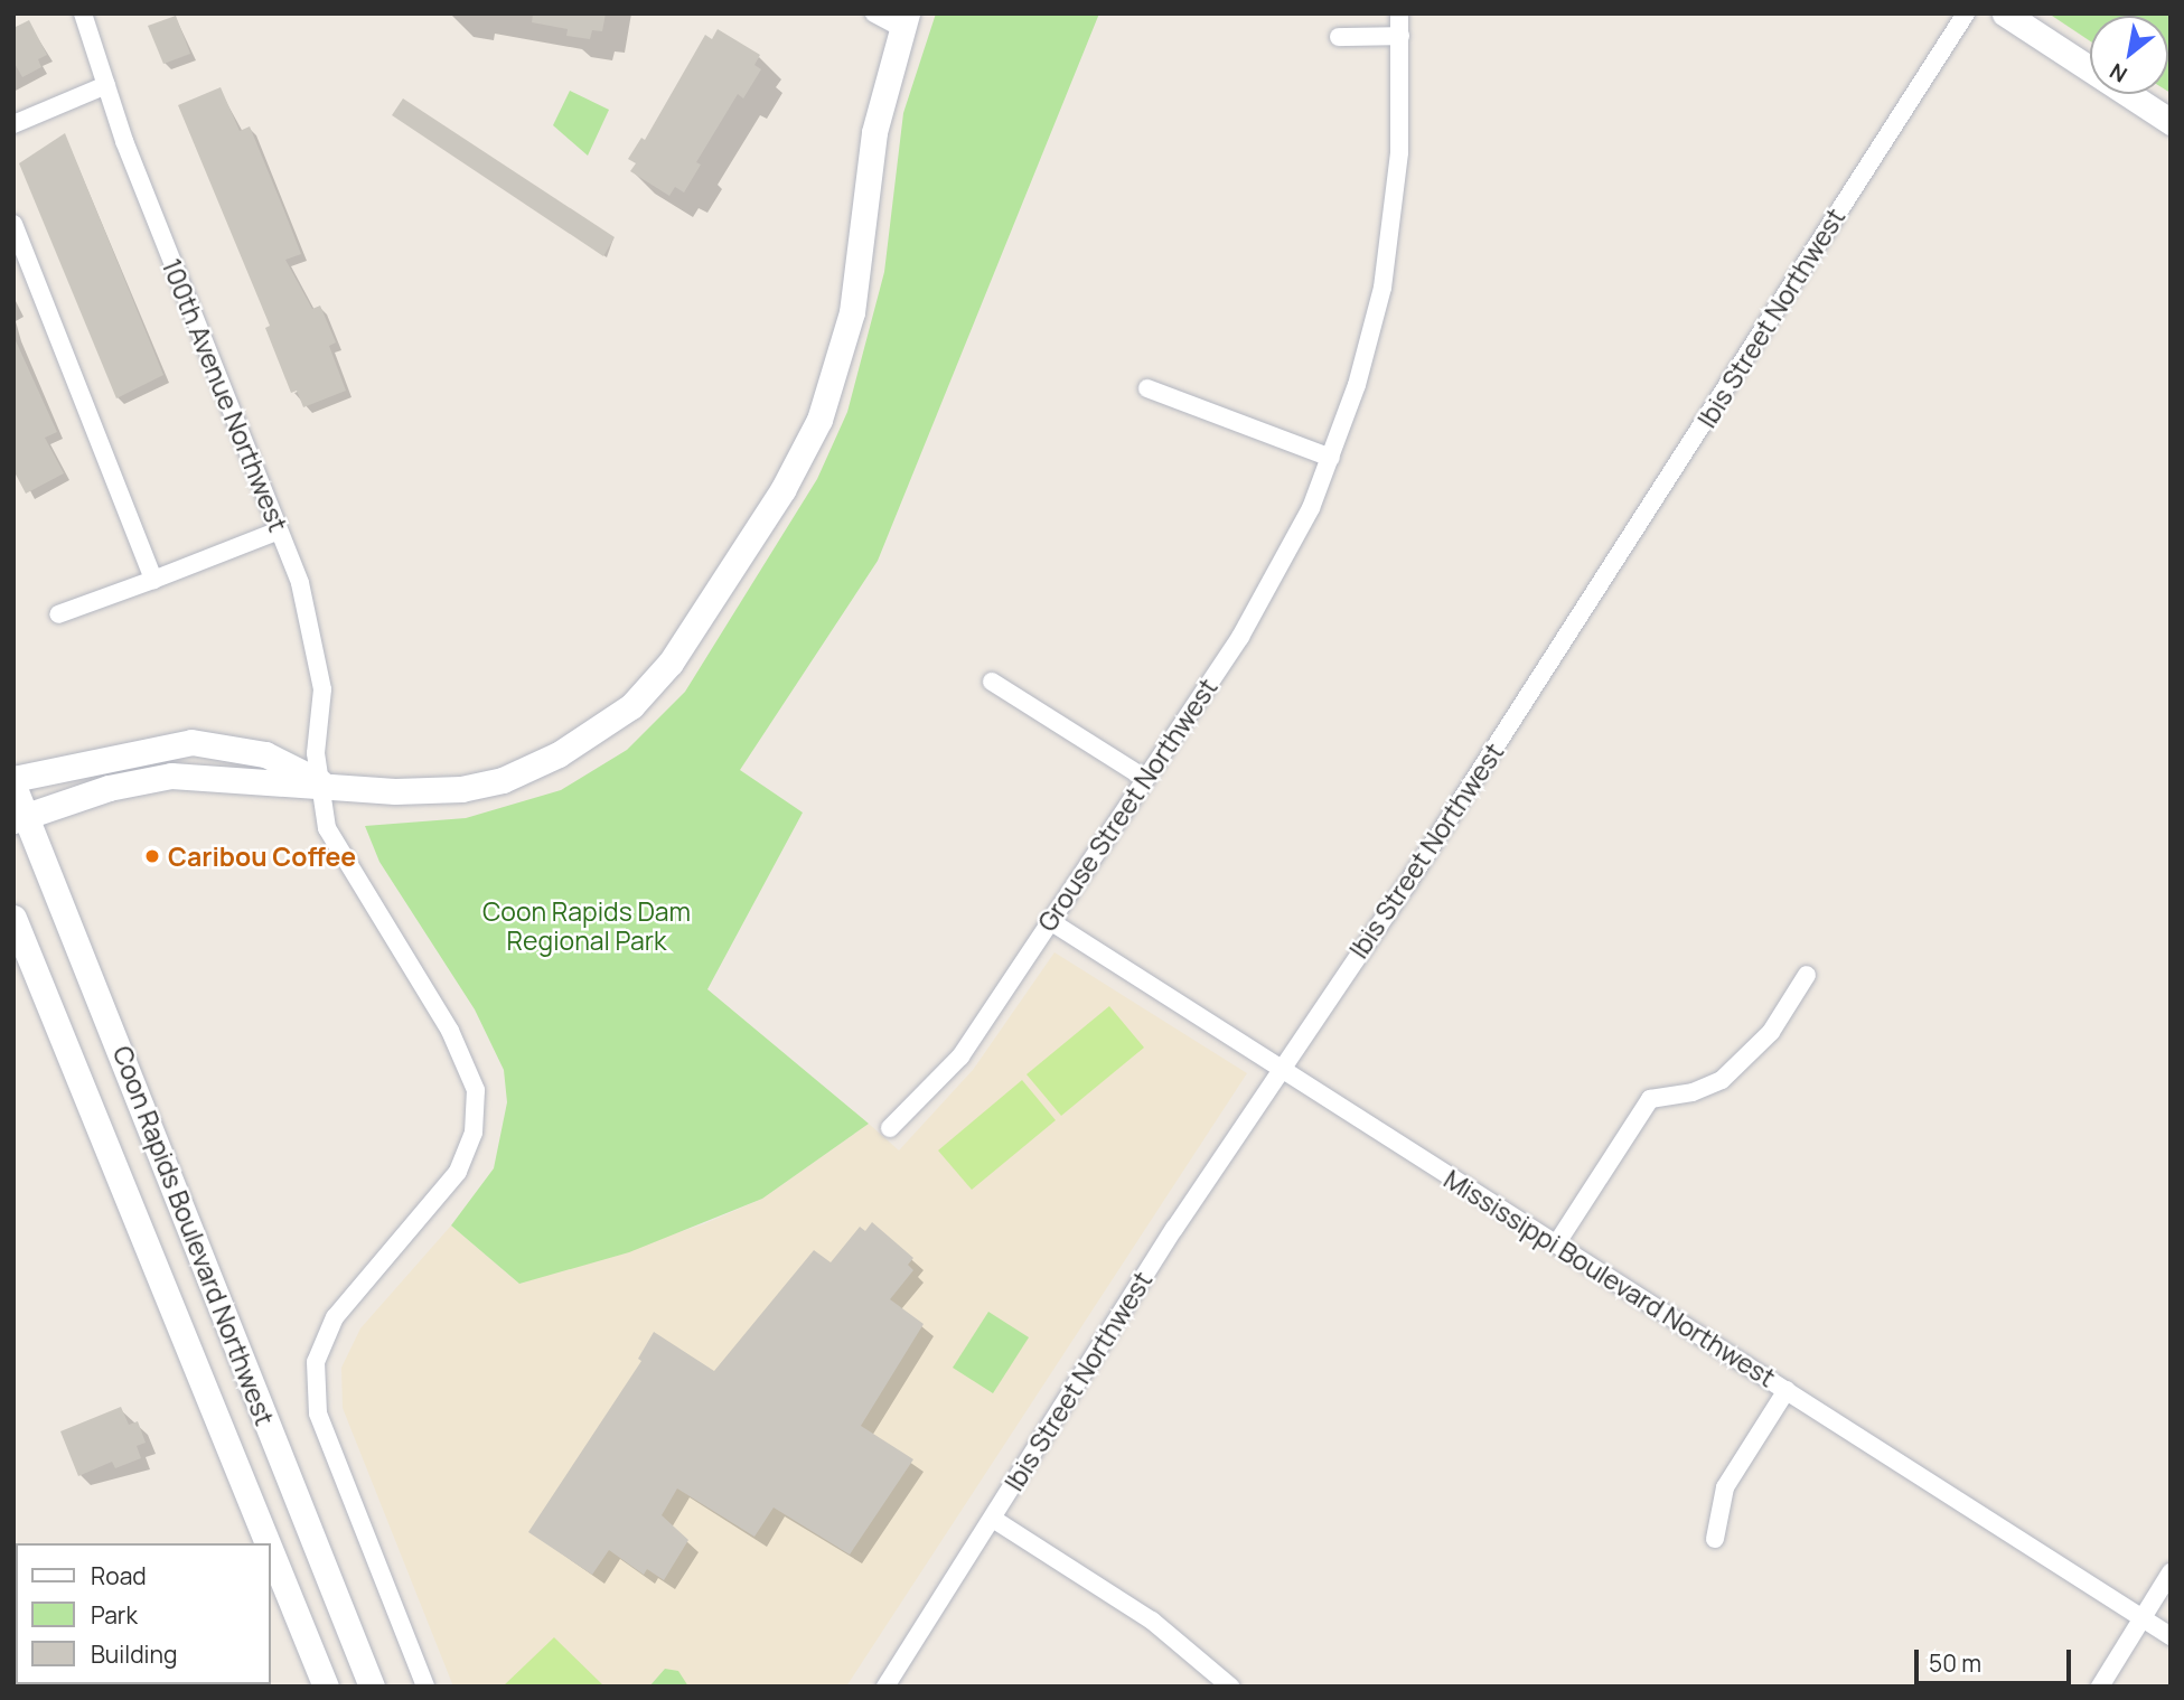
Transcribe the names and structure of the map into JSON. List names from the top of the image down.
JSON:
{
  "streets": {
    "street": [
      "Ibis Street Northwest",
      "100th Avenue Northwest",
      "Grouse Street Northwest",
      "Coon Rapids Boulevard Northwest",
      "Mississippi Boulevard Northwest"
    ]
  },
  "crossings": [
    ["Ibis Street Northwest", "Mississippi Boulevard Northwest"],
    ["Grouse Street Northwest", "Mississippi Boulevard Northwest"]
  ],
  "parks": ["Coon Rapids Dam Regional Park"],
  "places": ["Caribou Coffee"],
  "legend": ["Road", "Park", "Building"],
  "scale_bar": "50 m",
  "north": "bottom left"
}
